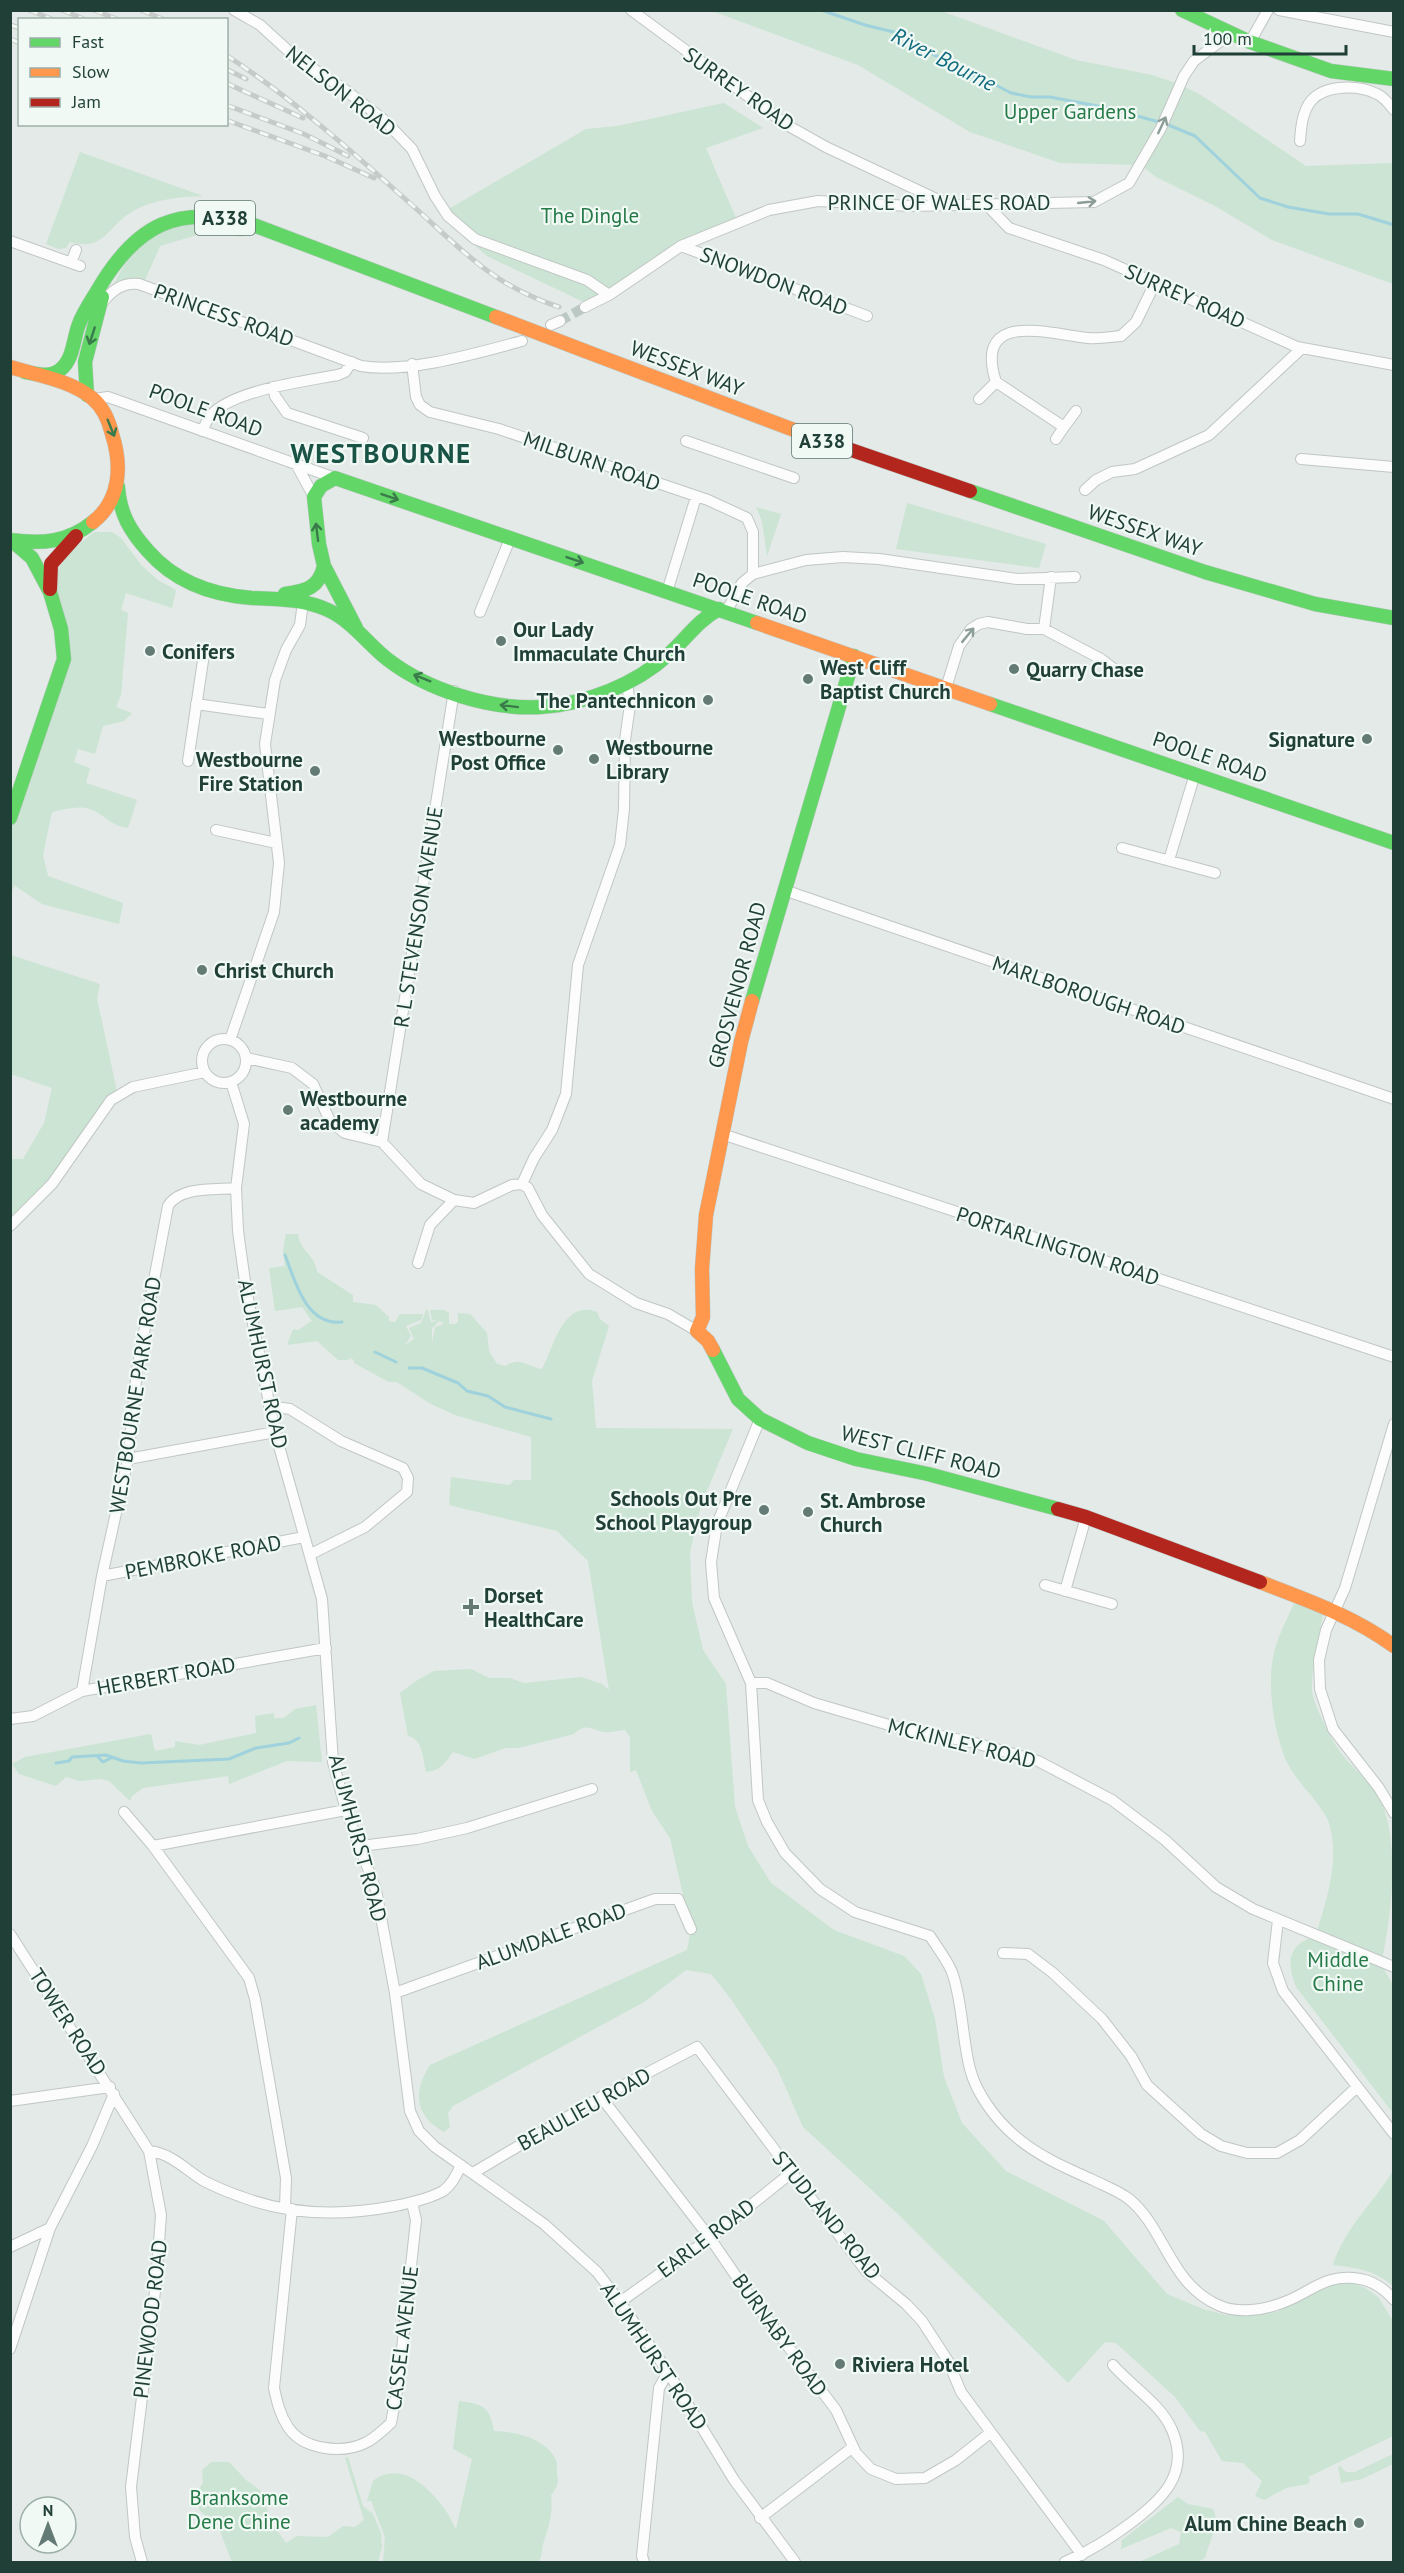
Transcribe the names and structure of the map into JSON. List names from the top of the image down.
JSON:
{
  "streets": {
    "main road": [
      "A338",
      "WESSEX WAY",
      "POOLE ROAD",
      "GROSVENOR ROAD",
      "WEST CLIFF ROAD"
    ],
    "street": [
      "SURREY ROAD",
      "NELSON ROAD",
      "PRINCE OF WALES ROAD",
      "SNOWDON ROAD",
      "PRINCESS ROAD",
      "MILBURN ROAD",
      "R L STEVENSON AVENUE",
      "MARLBOROUGH ROAD",
      "PORTARLINGTON ROAD",
      "ALUMHURST ROAD",
      "WESTBOURNE PARK ROAD",
      "PEMBROKE ROAD",
      "HERBERT ROAD",
      "MCKINLEY ROAD",
      "ALUMDALE ROAD",
      "TOWER ROAD",
      "BEAULIEU ROAD",
      "STUDLAND ROAD",
      "EARLE ROAD",
      "PINEWOOD ROAD",
      "BURNABY ROAD",
      "CASSEL AVENUE"
    ]
  },
  "crossings": [
    ["SURREY ROAD", "PRINCE OF WALES ROAD"],
    ["NELSON ROAD", "PRINCE OF WALES ROAD"],
    ["PRINCE OF WALES ROAD", "SNOWDON ROAD"],
    ["A338", "WESSEX WAY"],
    ["PRINCESS ROAD", "WESSEX WAY"],
    ["WESSEX WAY", "POOLE ROAD"],
    ["POOLE ROAD", "GROSVENOR ROAD"],
    ["GROSVENOR ROAD", "MARLBOROUGH ROAD"],
    ["GROSVENOR ROAD", "PORTARLINGTON ROAD"],
    ["GROSVENOR ROAD", "WEST CLIFF ROAD"],
    ["ALUMHURST ROAD", "WESTBOURNE PARK ROAD"],
    ["ALUMHURST ROAD", "PEMBROKE ROAD"],
    ["ALUMHURST ROAD", "HERBERT ROAD"],
    ["ALUMHURST ROAD", "ALUMDALE ROAD"],
    ["ALUMHURST ROAD", "BEAULIEU ROAD"],
    ["ALUMHURST ROAD", "EARLE ROAD"],
    ["WESTBOURNE PARK ROAD", "PEMBROKE ROAD"],
    ["WESTBOURNE PARK ROAD", "HERBERT ROAD"],
    ["TOWER ROAD", "PINEWOOD ROAD"],
    ["BEAULIEU ROAD", "STUDLAND ROAD"],
    ["BEAULIEU ROAD", "BURNABY ROAD"],
    ["STUDLAND ROAD", "EARLE ROAD"],
    ["STUDLAND ROAD", "BURNABY ROAD"],
    ["EARLE ROAD", "BURNABY ROAD"]
  ],
  "one_way": ["PRINCE OF WALES ROAD"],
  "districts": ["WESTBOURNE"],
  "water": ["River Bourne"],
  "parks": [
    "Upper Gardens",
    "The Dingle",
    "Middle Chine",
    "Branksome Dene Chine"
  ],
  "places": {
    "other": [
      "Our Lady Immaculate Church",
      "Conifers",
      "Quarry Chase",
      "West Cliff Baptist Church",
      "The Pantechnicon",
      "Signature",
      "Westbourne Post Office",
      "Westbourne Library",
      "Westbourne Fire Station",
      "Christ Church",
      "Westbourne academy",
      "Schools Out Pre School Playgroup",
      "St. Ambrose Church",
      "Riviera Hotel",
      "Alum Chine Beach"
    ],
    "health": ["Dorset HealthCare"]
  },
  "legend": ["Fast", "Slow", "Jam"],
  "scale_bar": "100 m",
  "north": "top"
}
